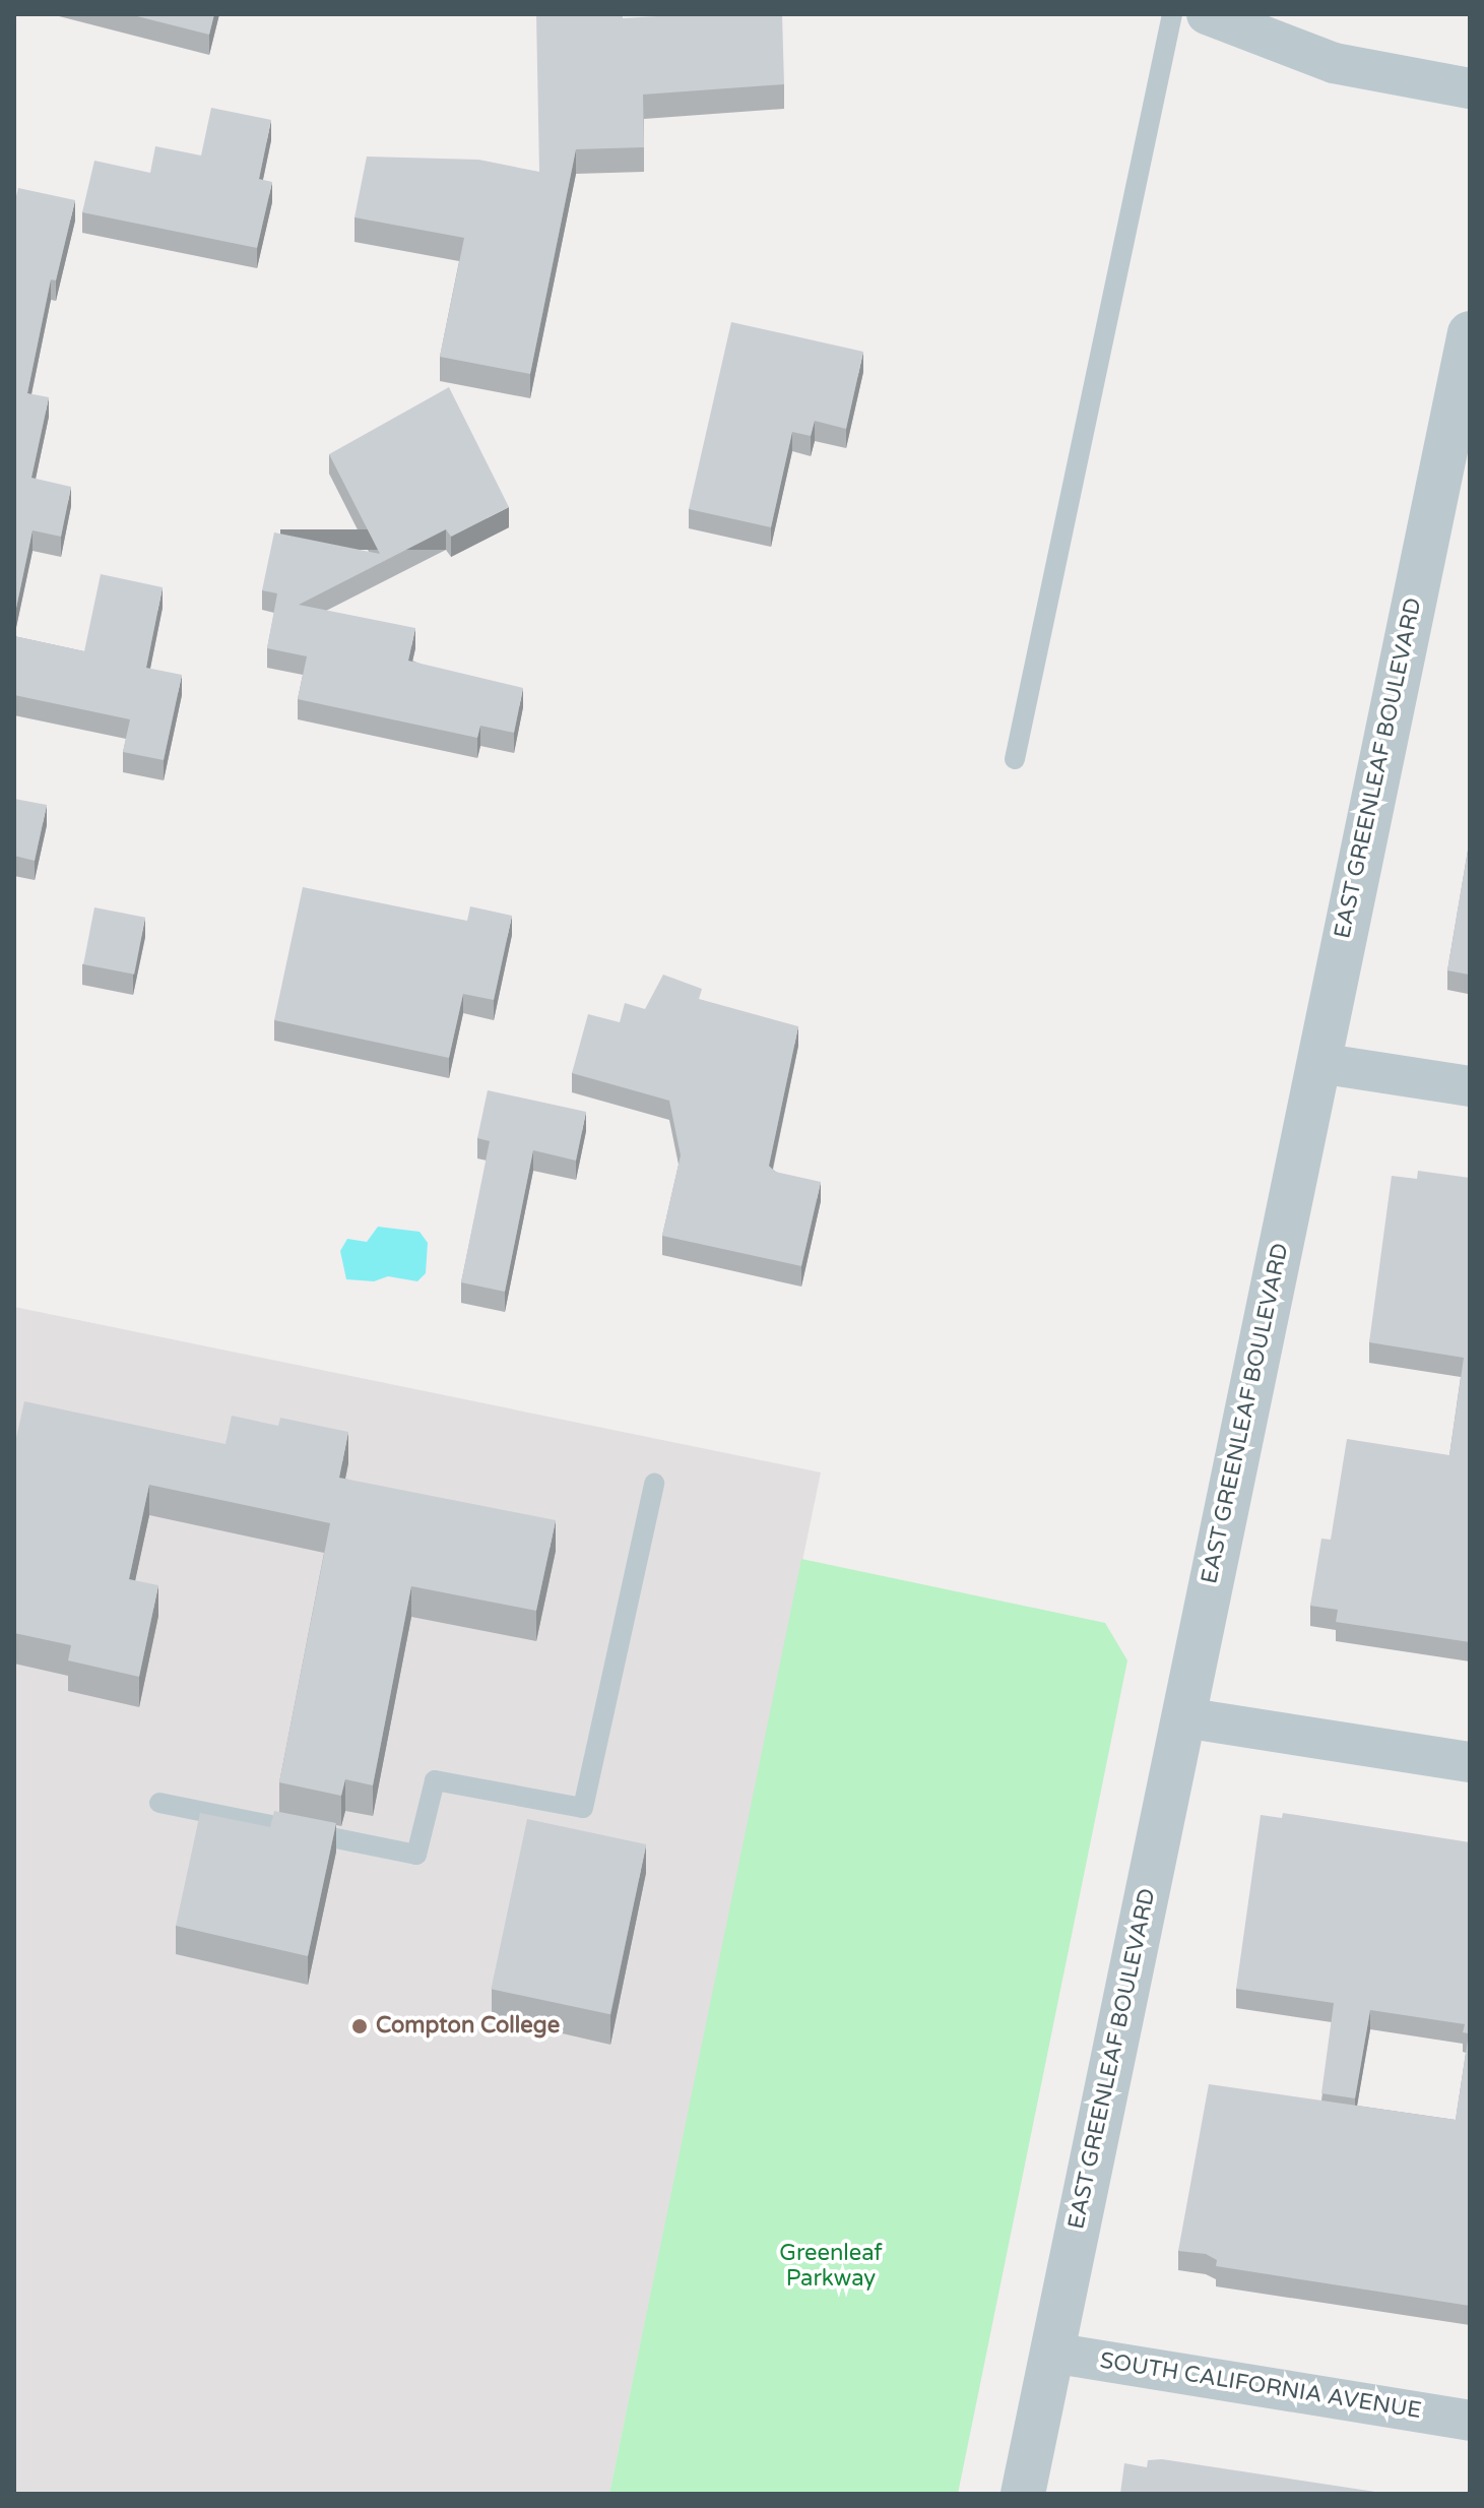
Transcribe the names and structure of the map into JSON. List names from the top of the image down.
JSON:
{
  "streets": {
    "street": ["EAST GREENLEAF BOULEVARD", "SOUTH CALIFORNIA AVENUE"]
  },
  "crossings": [
    ["EAST GREENLEAF BOULEVARD", "SOUTH CALIFORNIA AVENUE"]
  ],
  "parks": ["Greenleaf Parkway"],
  "places": ["Compton College"]
}
